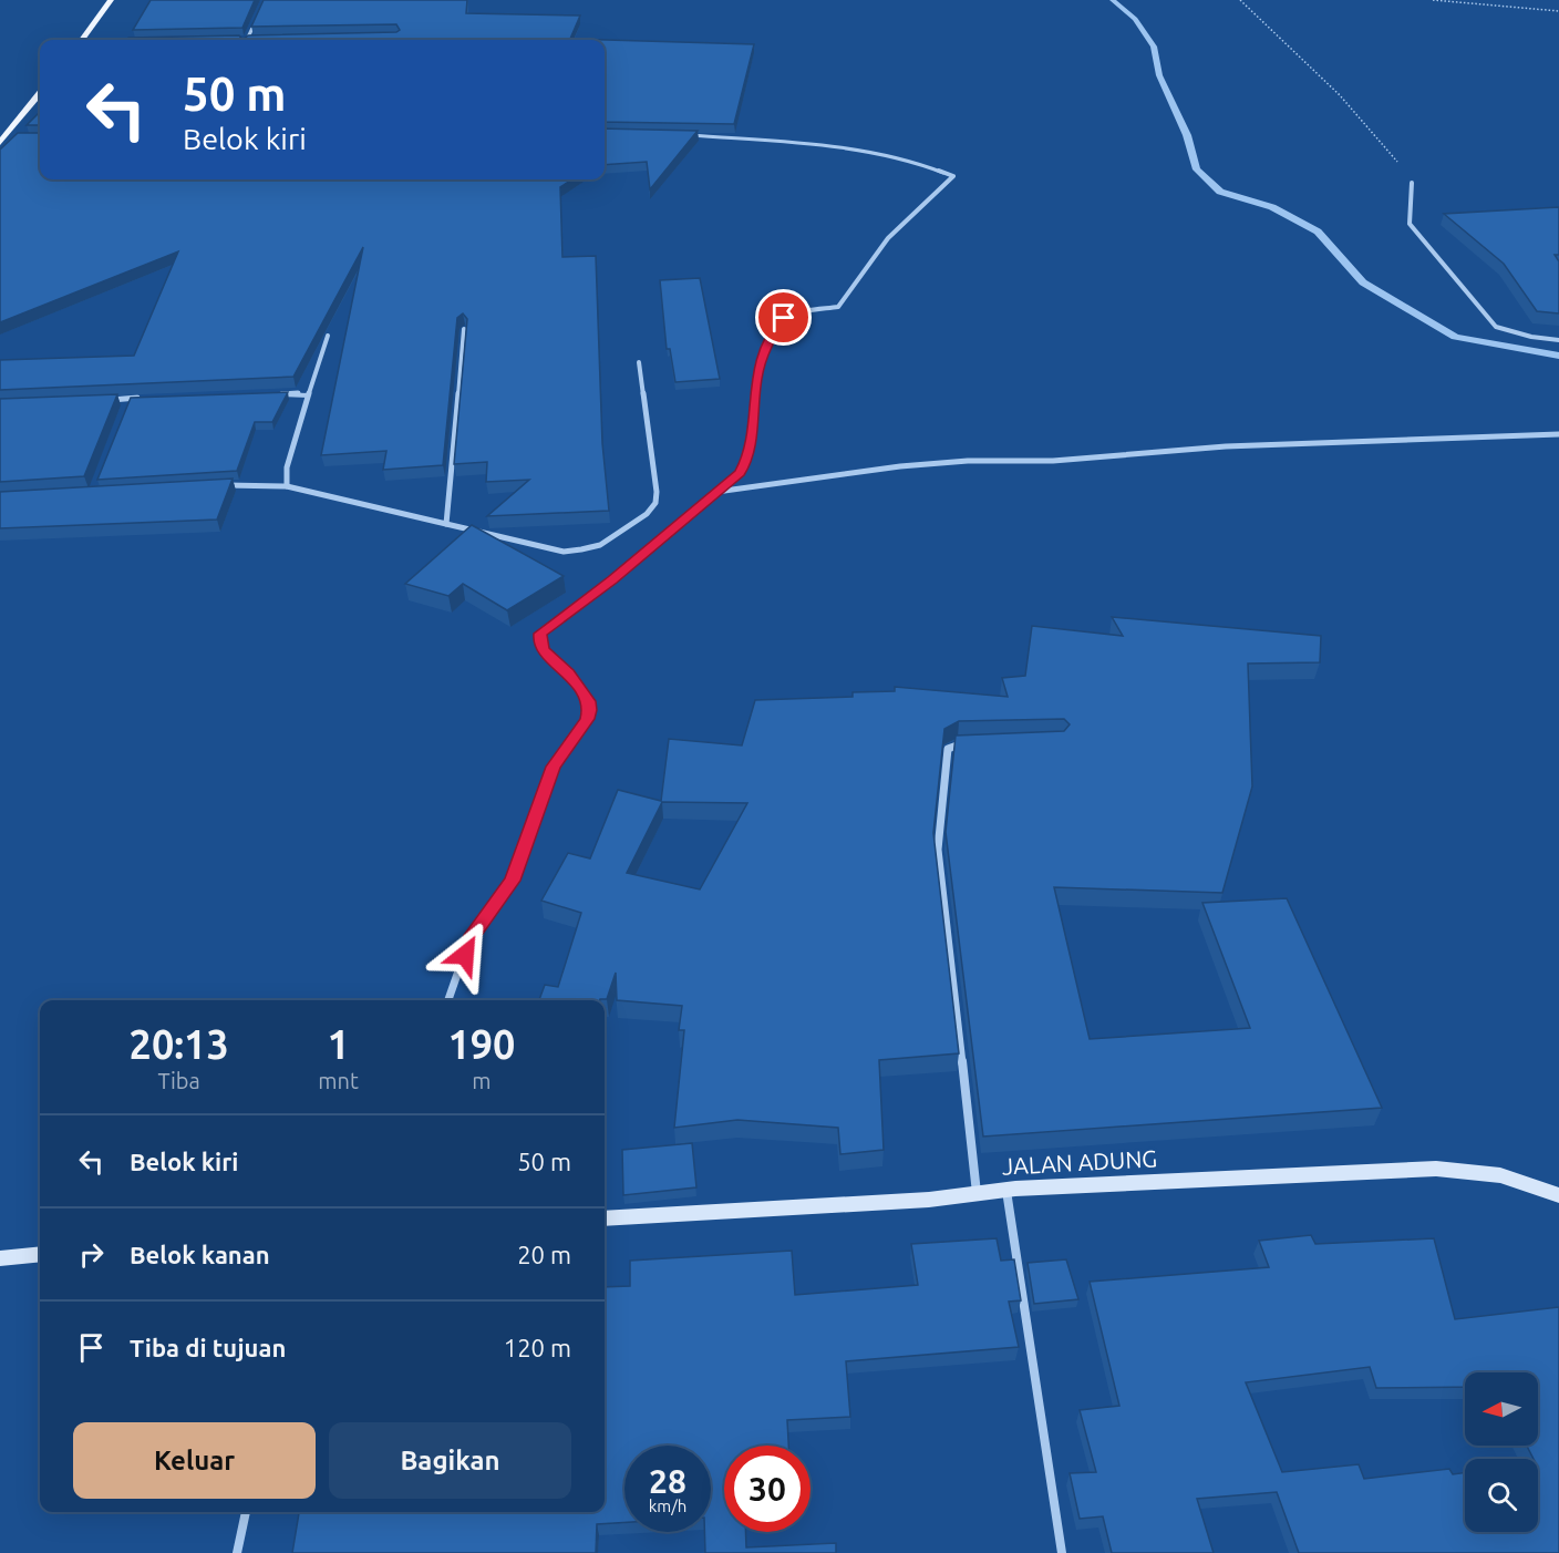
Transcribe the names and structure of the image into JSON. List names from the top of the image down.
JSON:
{
  "streets": {
    "main road": ["JALAN ADUNG"]
  },
  "north": "left",
  "page": {
    "turn": ["50 m", "Belok kiri"],
    "eta": [
      "20:13",
      "Tiba",
      "1",
      "mnt",
      "190",
      "m"
    ],
    "list": [
      {
        "name": "Belok kiri",
        "value": "50 m"
      },
      {
        "name": "Belok kanan",
        "value": "20 m"
      },
      {
        "name": "Tiba di tujuan",
        "value": "120 m"
      }
    ],
    "buttons": ["Keluar", "Bagikan"],
    "speed": "28 km/h",
    "limit": "30"
  }
}
